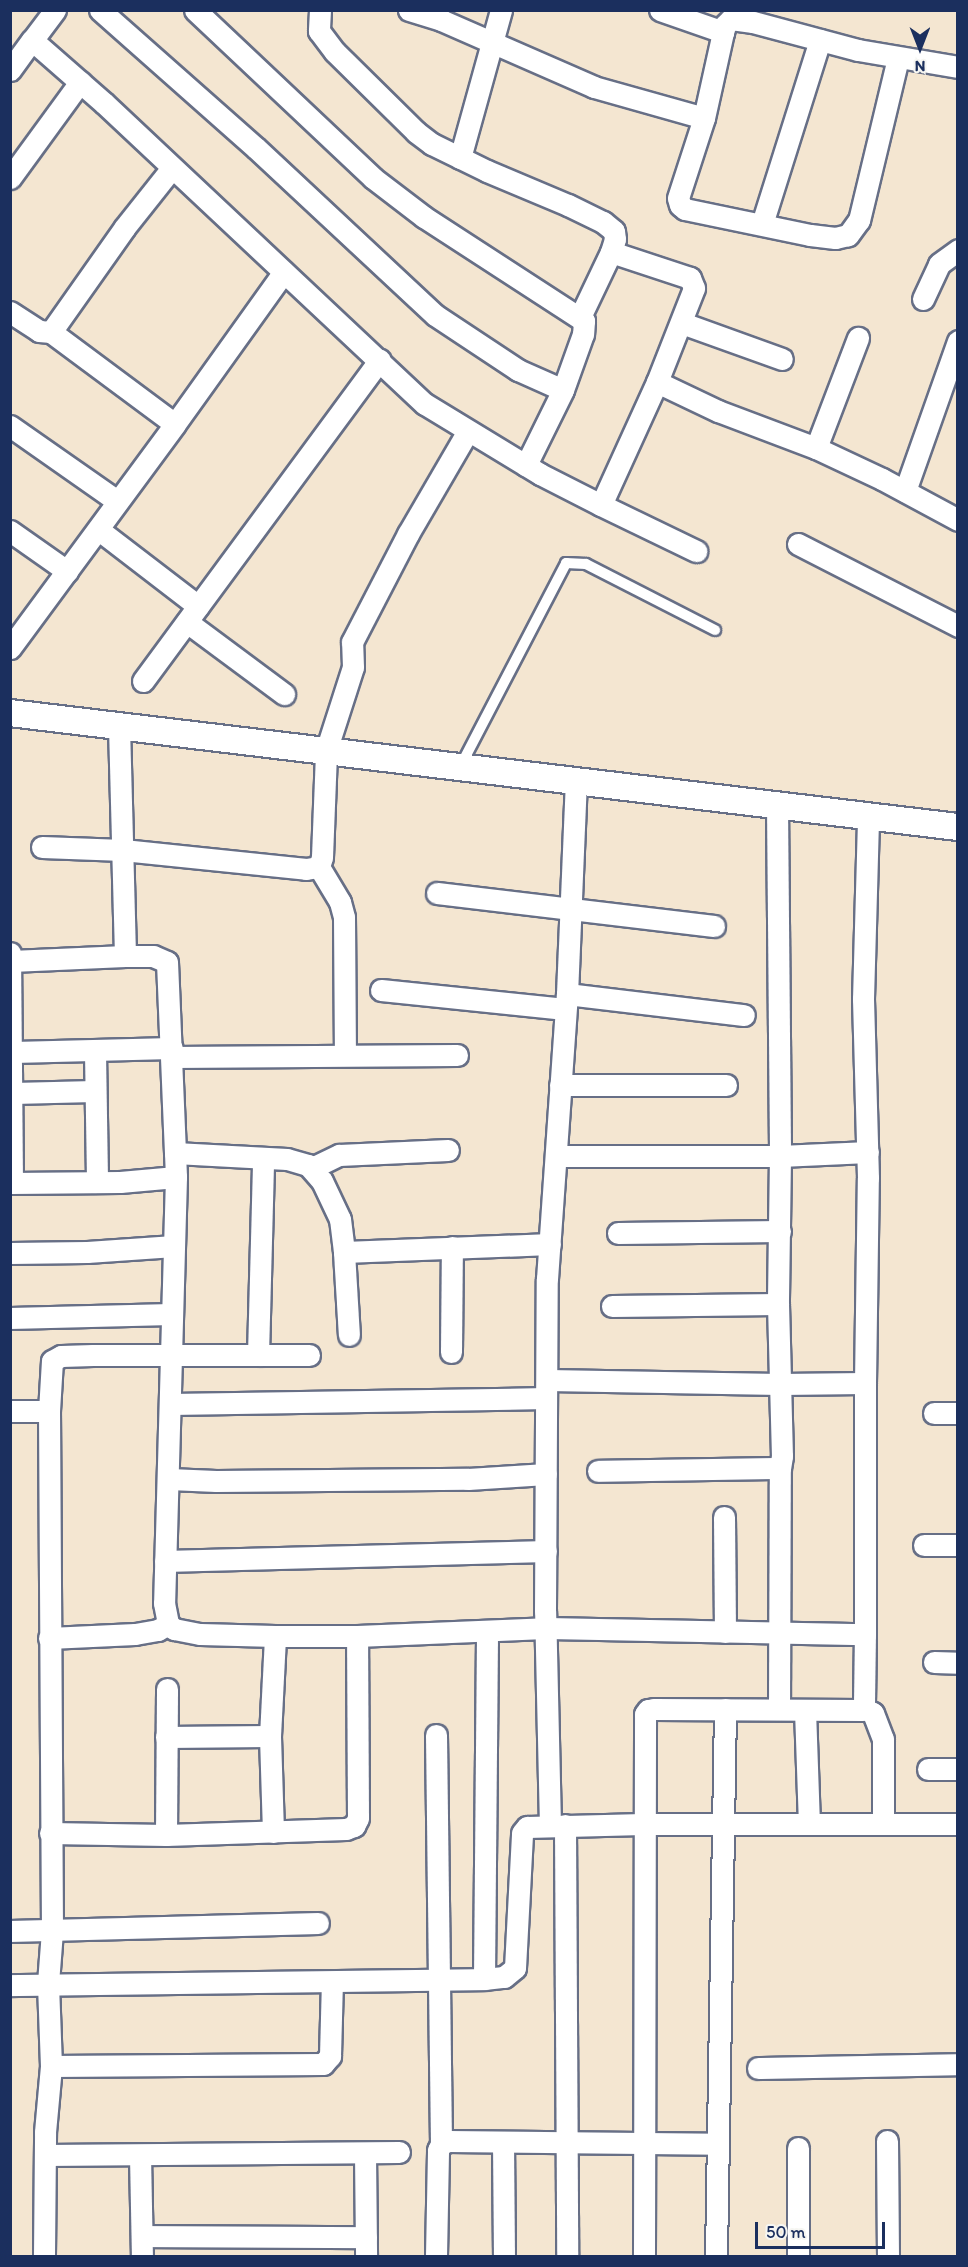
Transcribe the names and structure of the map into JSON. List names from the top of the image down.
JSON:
{
  "scale_bar": "50 m",
  "north": "bottom"
}
